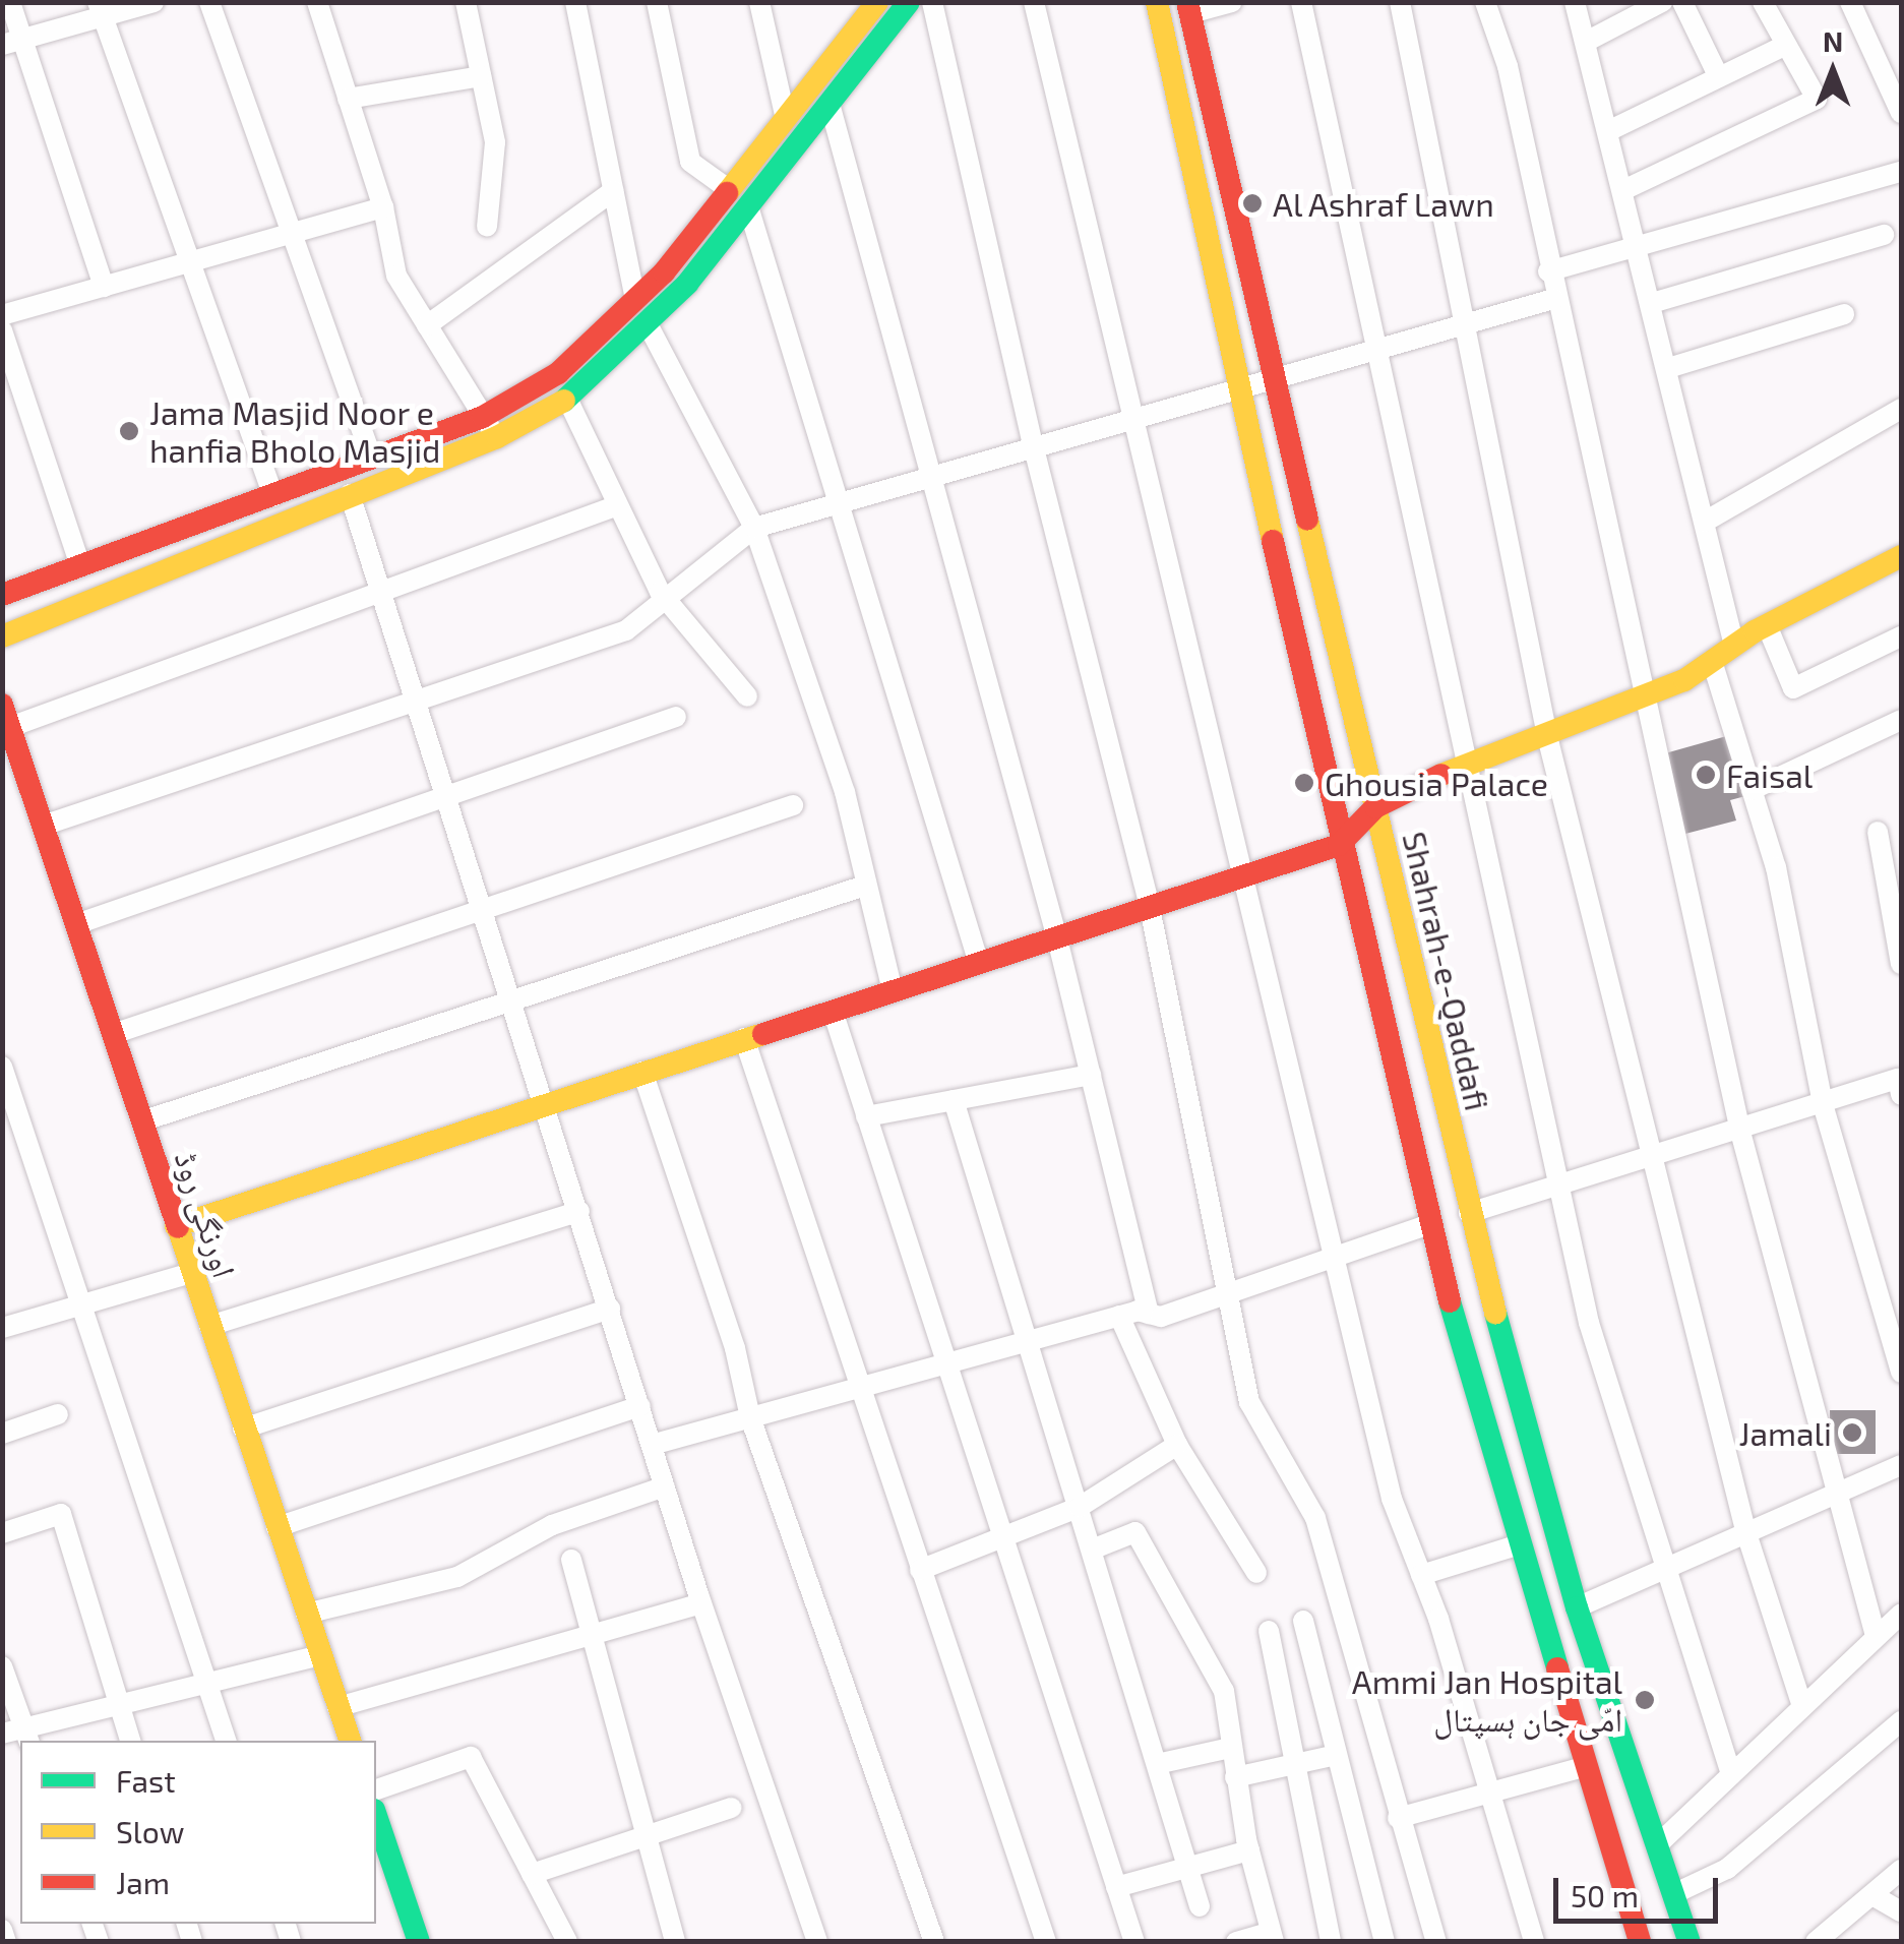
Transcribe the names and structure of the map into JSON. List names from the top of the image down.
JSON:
{
  "streets": {
    "main road": ["Shahrah-e-Qaddafi", "اورنگی روڈ"]
  },
  "places": [
    "Al Ashraf Lawn",
    "Jama Masjid Noor e hanfia Bholo Masjid",
    "Faisal",
    "Ghousia Palace",
    "Jamali",
    "Ammi Jan Hospital امّی جان ہسپتال"
  ],
  "legend": ["Fast", "Slow", "Jam"],
  "scale_bar": "50 m",
  "north": "top"
}
